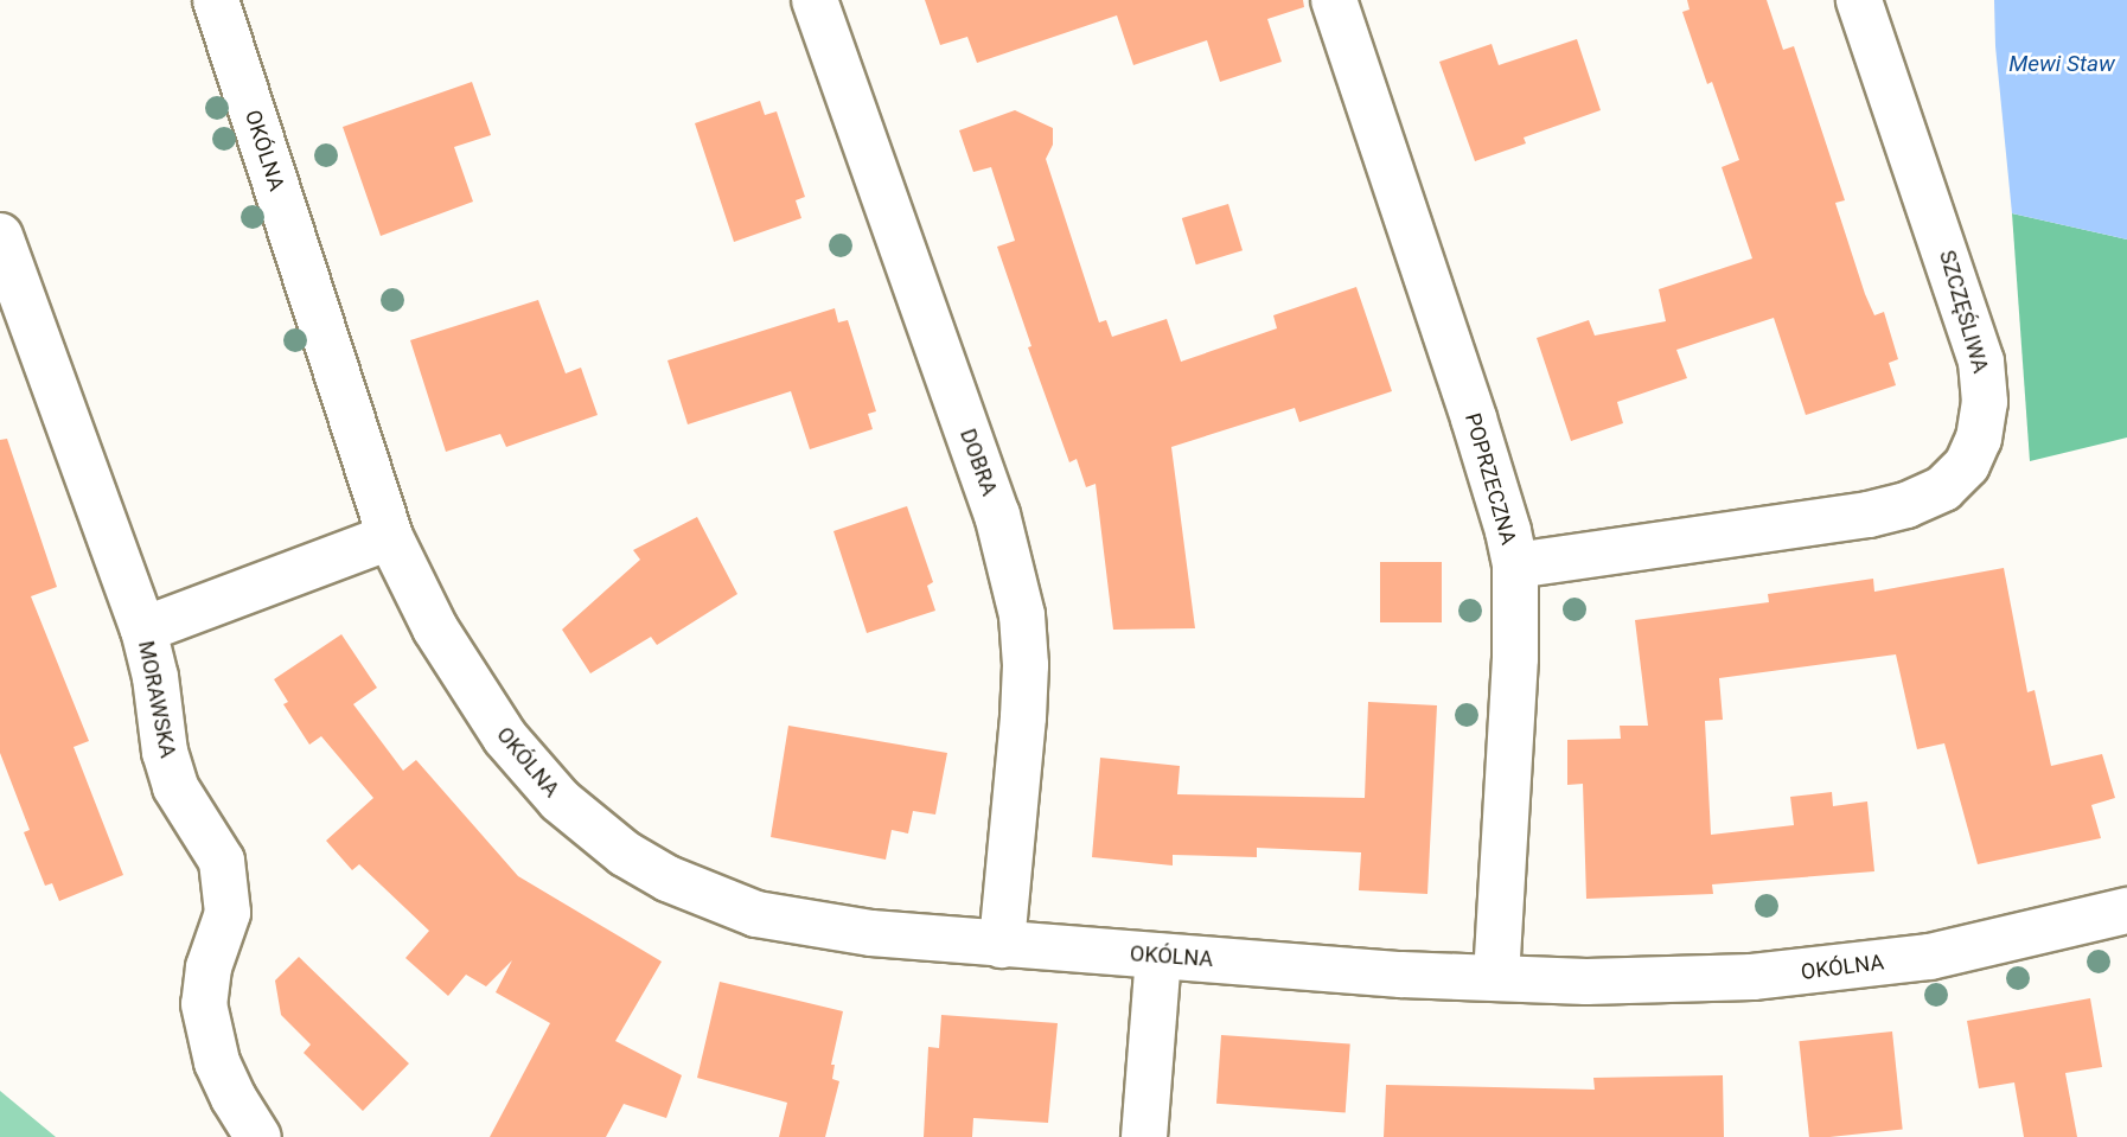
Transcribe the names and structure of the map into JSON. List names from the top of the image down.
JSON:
{
  "streets": {
    "street": [
      "OKÓLNA",
      "SZCZĘŚLIWA",
      "DOBRA",
      "POPRZECZNA",
      "MORAWSKA"
    ]
  },
  "crossings": [
    ["OKÓLNA", "DOBRA"],
    ["OKÓLNA", "POPRZECZNA"],
    ["SZCZĘŚLIWA", "POPRZECZNA"]
  ],
  "water": ["Mewi Staw"]
}
